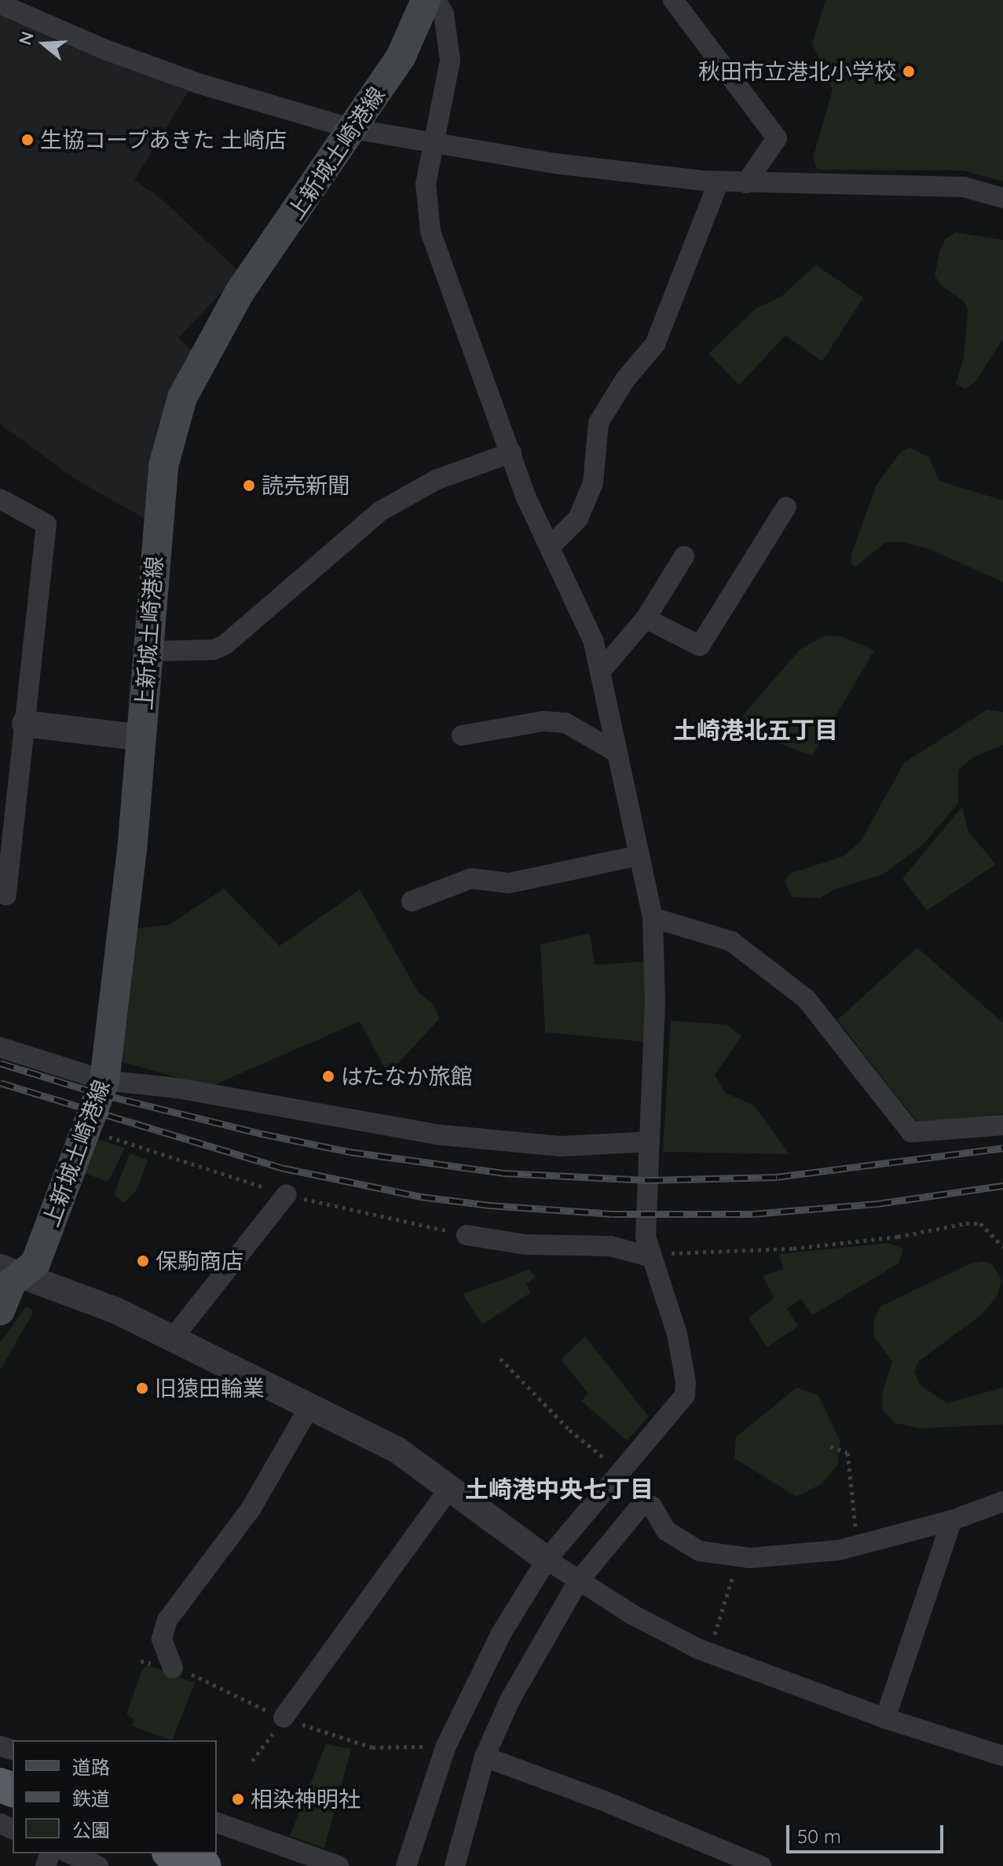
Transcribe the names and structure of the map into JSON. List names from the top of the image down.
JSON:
{
  "streets": {
    "main road": ["上新城土崎港線"]
  },
  "districts": ["土崎港北五丁目", "土崎港中央七丁目"],
  "places": [
    "秋田市立港北小学校",
    "生協コープあきた 土崎店",
    "読売新聞",
    "はたなか旅館",
    "保駒商店",
    "旧猿田輪業",
    "相染神明社"
  ],
  "legend": ["道路", "鉄道", "公園"],
  "scale_bar": "50 m",
  "north": "left"
}
